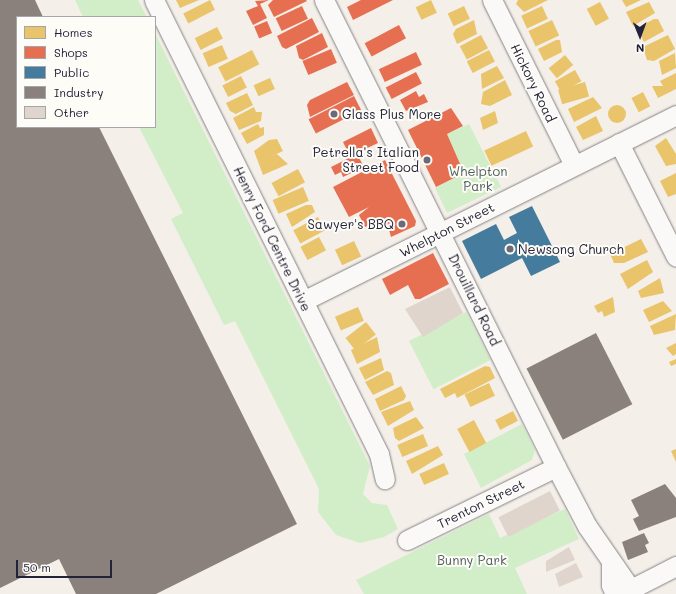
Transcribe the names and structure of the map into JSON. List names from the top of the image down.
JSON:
{
  "streets": {
    "street": [
      "Hickory Road",
      "Whelpton Street",
      "Henry Ford Centre Drive",
      "Drouillard Road",
      "Trenton Street"
    ]
  },
  "crossings": [
    ["Hickory Road", "Whelpton Street"],
    ["Whelpton Street", "Henry Ford Centre Drive"],
    ["Whelpton Street", "Drouillard Road"],
    ["Drouillard Road", "Trenton Street"]
  ],
  "parks": ["Whelpton Park", "Bunny Park"],
  "places": [
    "Glass Plus More",
    "Petrella's Italian Street Food",
    "Sawyer's BBQ",
    "Newsong Church"
  ],
  "legend": [
    "Homes",
    "Shops",
    "Public",
    "Industry",
    "Other"
  ],
  "scale_bar": "50 m",
  "north": "bottom"
}
